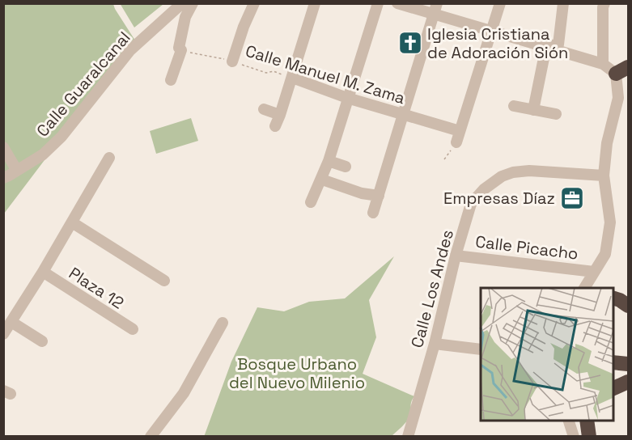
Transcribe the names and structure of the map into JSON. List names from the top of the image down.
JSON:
{
  "streets": {
    "street": [
      "Calle Manuel M. Zama",
      "Calle Guaralcanal",
      "Calle Picacho",
      "Plaza 12",
      "Calle Los Andes"
    ]
  },
  "crossings": [
    ["Calle Picacho", "Calle Los Andes"]
  ],
  "parks": ["Bosque Urbano del Nuevo Milenio"],
  "places": {
    "church": ["Iglesia Cristiana de Adoración Sión"],
    "office": ["Empresas Díaz"]
  }
}
